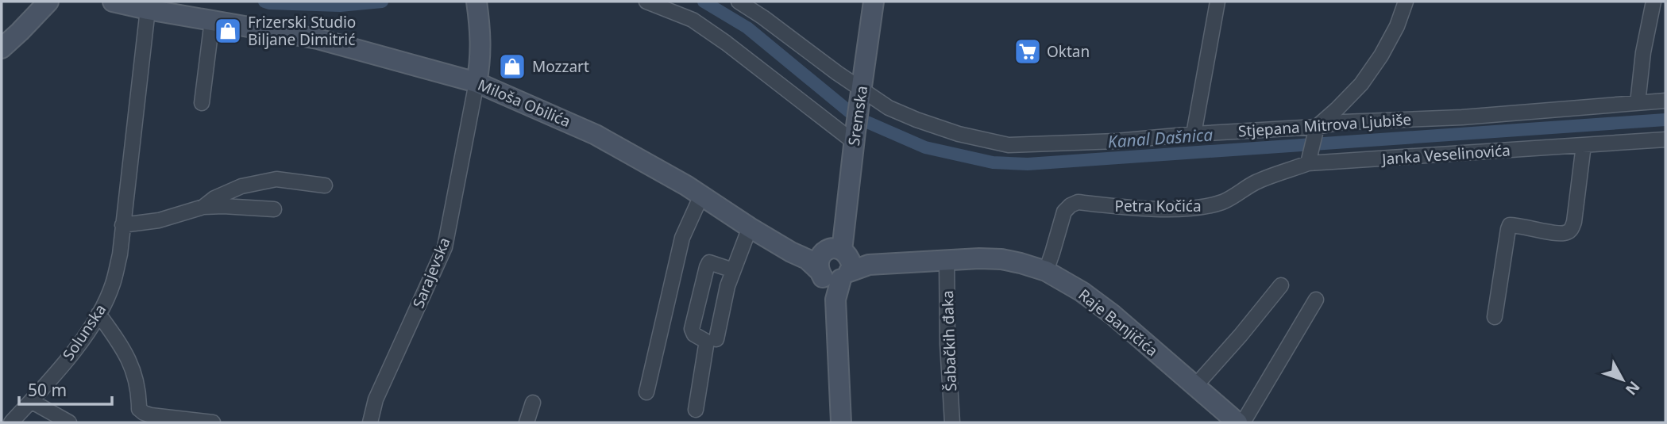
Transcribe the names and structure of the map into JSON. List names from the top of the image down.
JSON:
{
  "streets": {
    "main road": ["Miloša Obilića", "Sremska", "Raje Banjičića"],
    "street": [
      "Stjepana Mitrova Ljubiše",
      "Janka Veselinovića",
      "Petra Kočića",
      "Sarajevska",
      "Solunska",
      "Šabačkih đaka"
    ]
  },
  "crossings": [
    ["Miloša Obilića", "Sremska"],
    ["Miloša Obilića", "Sarajevska"],
    ["Miloša Obilića", "Raje Banjičića"],
    ["Miloša Obilića", "Solunska"],
    ["Sremska", "Stjepana Mitrova Ljubiše"],
    ["Janka Veselinovića", "Petra Kočića"],
    ["Petra Kočića", "Raje Banjičića"],
    ["Raje Banjičića", "Šabačkih đaka"]
  ],
  "water": ["Kanal Dašnica"],
  "places": {
    "shop": ["Frizerski Studio Biljane Dimitrić", "Mozzart"],
    "supermarket": ["Oktan"]
  },
  "scale_bar": "50 m",
  "north": "bottom right"
}
